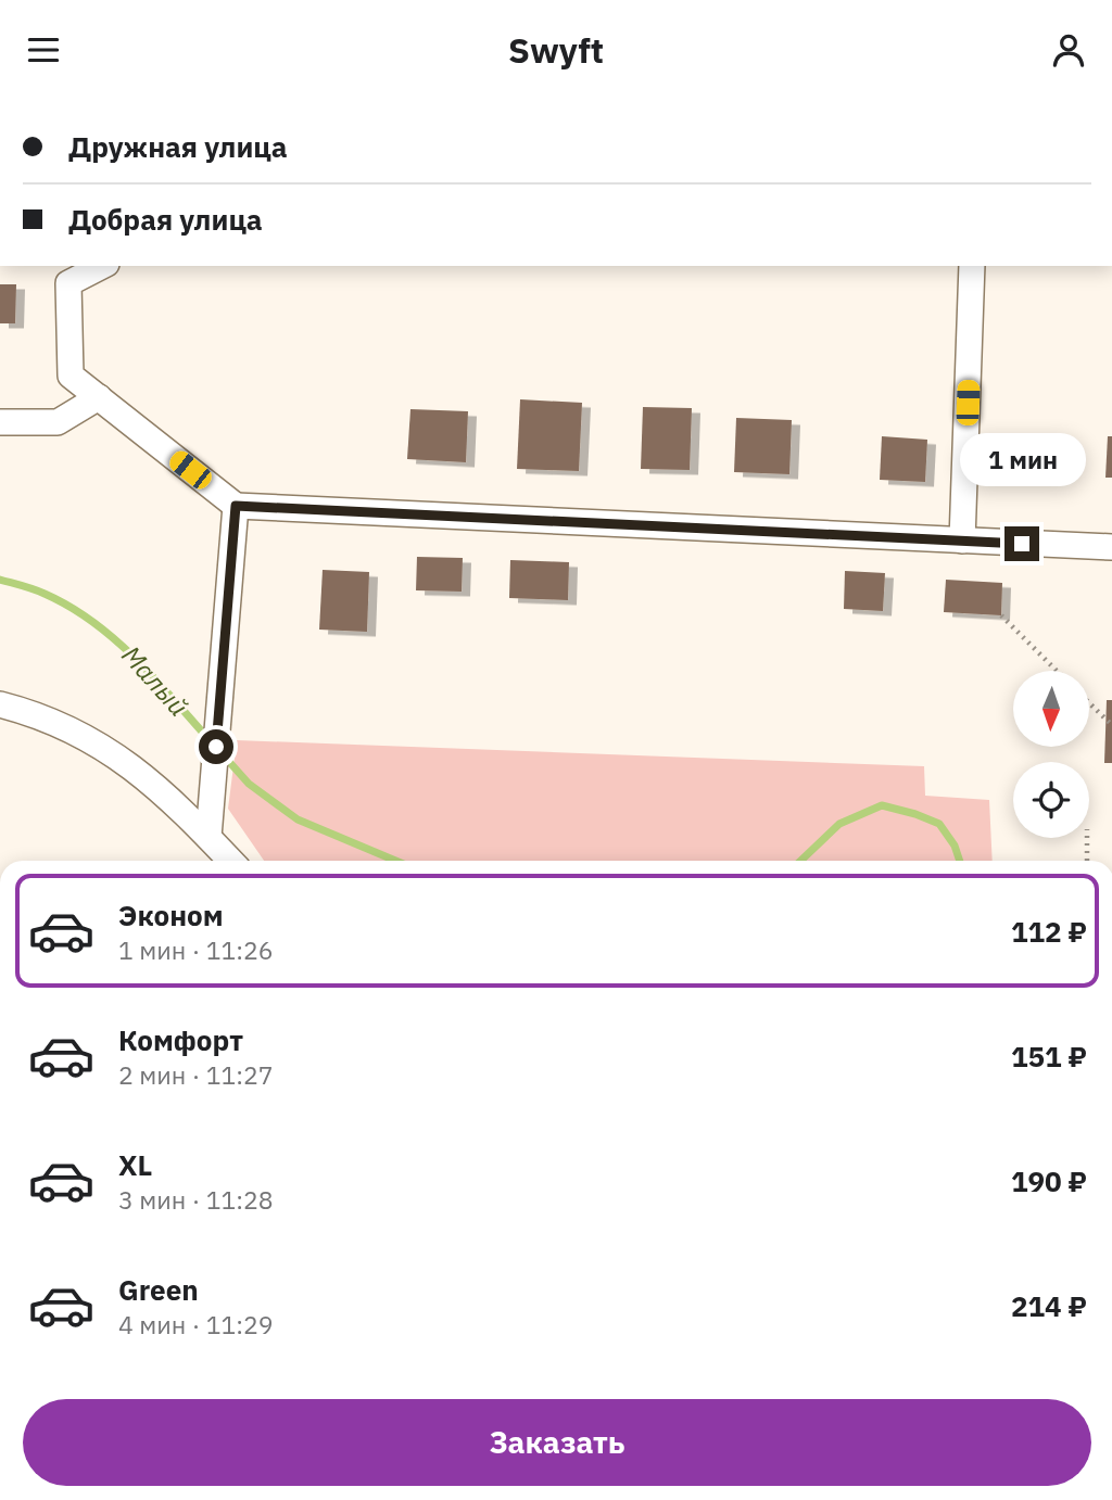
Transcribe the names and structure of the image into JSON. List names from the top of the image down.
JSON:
{
  "water": ["Малый"],
  "north": "bottom",
  "page": {
    "header": "Swyft",
    "banner": ["Дружная улица", "Добрая улица"],
    "bubble": "1 мин",
    "list": [
      {
        "name": "Эконом",
        "note": "1 мин · 11:26",
        "value": "112 ₽"
      },
      {
        "name": "Комфорт",
        "note": "2 мин · 11:27",
        "value": "151 ₽"
      },
      {
        "name": "XL",
        "note": "3 мин · 11:28",
        "value": "190 ₽"
      },
      {
        "name": "Green",
        "note": "4 мин · 11:29",
        "value": "214 ₽"
      }
    ],
    "buttons": "Заказать"
  }
}
